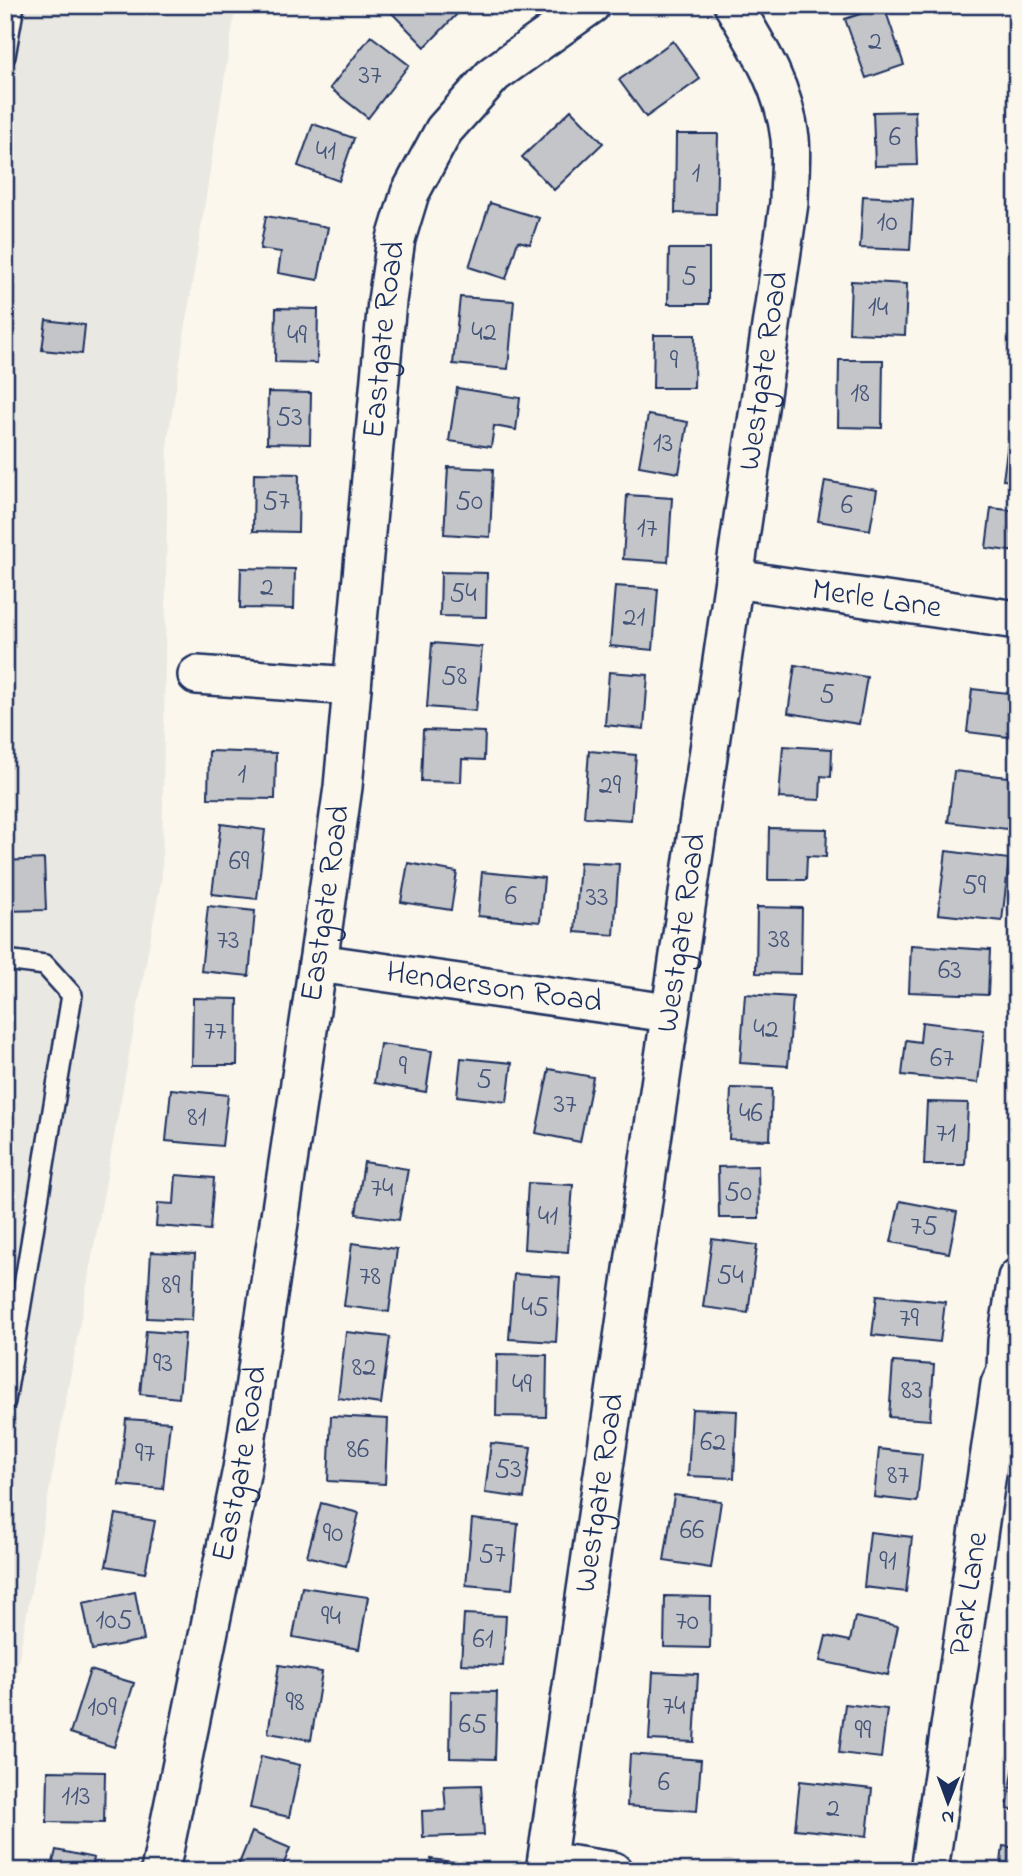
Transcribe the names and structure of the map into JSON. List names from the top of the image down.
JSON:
{
  "streets": {
    "street": [
      "Eastgate Road",
      "Westgate Road",
      "Merle Lane",
      "Henderson Road",
      "Park Lane"
    ]
  },
  "crossings": [
    ["Eastgate Road", "Henderson Road"],
    ["Westgate Road", "Merle Lane"],
    ["Westgate Road", "Henderson Road"]
  ],
  "house_numbers": [
    "2",
    "37",
    "6",
    "41",
    "1",
    "10",
    "5",
    "14",
    "42",
    "49",
    "9",
    "18",
    "53",
    "13",
    "57",
    "50",
    "6",
    "17",
    "2",
    "54",
    "21",
    "58",
    "5",
    "1",
    "29",
    "69",
    "59",
    "6",
    "33",
    "38",
    "73",
    "63",
    "42",
    "77",
    "67",
    "9",
    "5",
    "37",
    "46",
    "81",
    "71",
    "74",
    "50",
    "41",
    "75",
    "54",
    "78",
    "89",
    "45",
    "79",
    "93",
    "82",
    "49",
    "83",
    "62",
    "86",
    "97",
    "53",
    "87",
    "66",
    "90",
    "57",
    "91",
    "94",
    "105",
    "70",
    "61",
    "98",
    "74",
    "109",
    "65",
    "99",
    "6",
    "113",
    "2"
  ],
  "north": "bottom"
}
